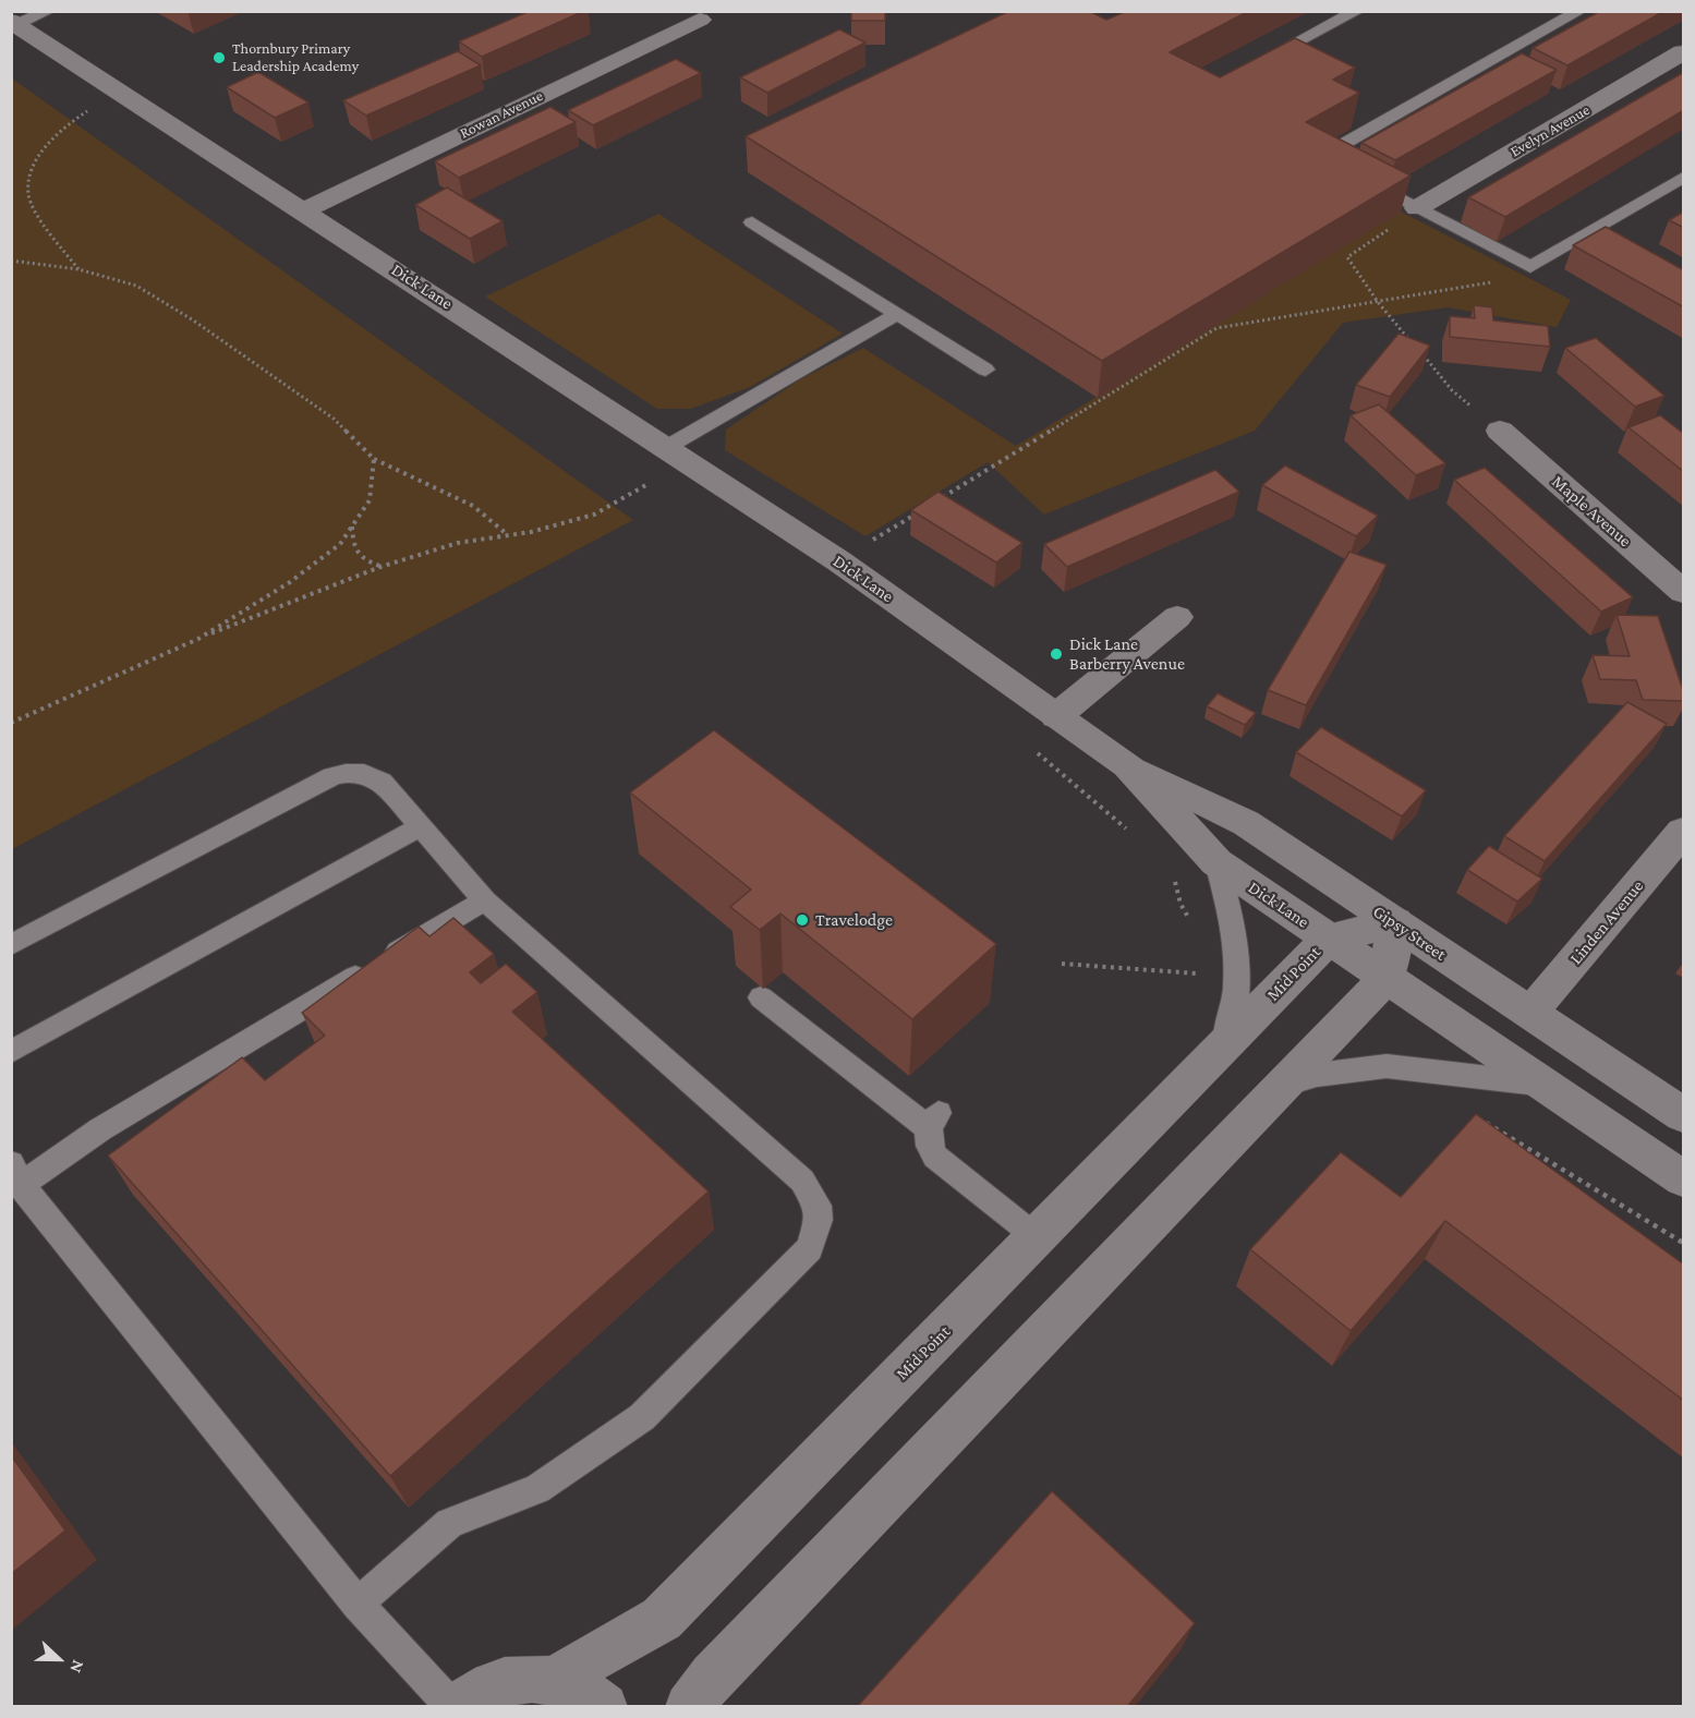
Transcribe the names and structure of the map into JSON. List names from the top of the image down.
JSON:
{
  "streets": {
    "street": [
      "Rowan Avenue",
      "Evelyn Avenue",
      "Dick Lane",
      "Maple Avenue",
      "Linden Avenue",
      "Gipsy Street",
      "Mid Point"
    ]
  },
  "crossings": [
    ["Rowan Avenue", "Dick Lane"],
    ["Dick Lane", "Gipsy Street"],
    ["Dick Lane", "Mid Point"],
    ["Linden Avenue", "Gipsy Street"],
    ["Gipsy Street", "Mid Point"]
  ],
  "places": ["Thornbury Primary Leadership Academy", "Dick Lane Barberry Avenue", "Travelodge"],
  "north": "right"
}
